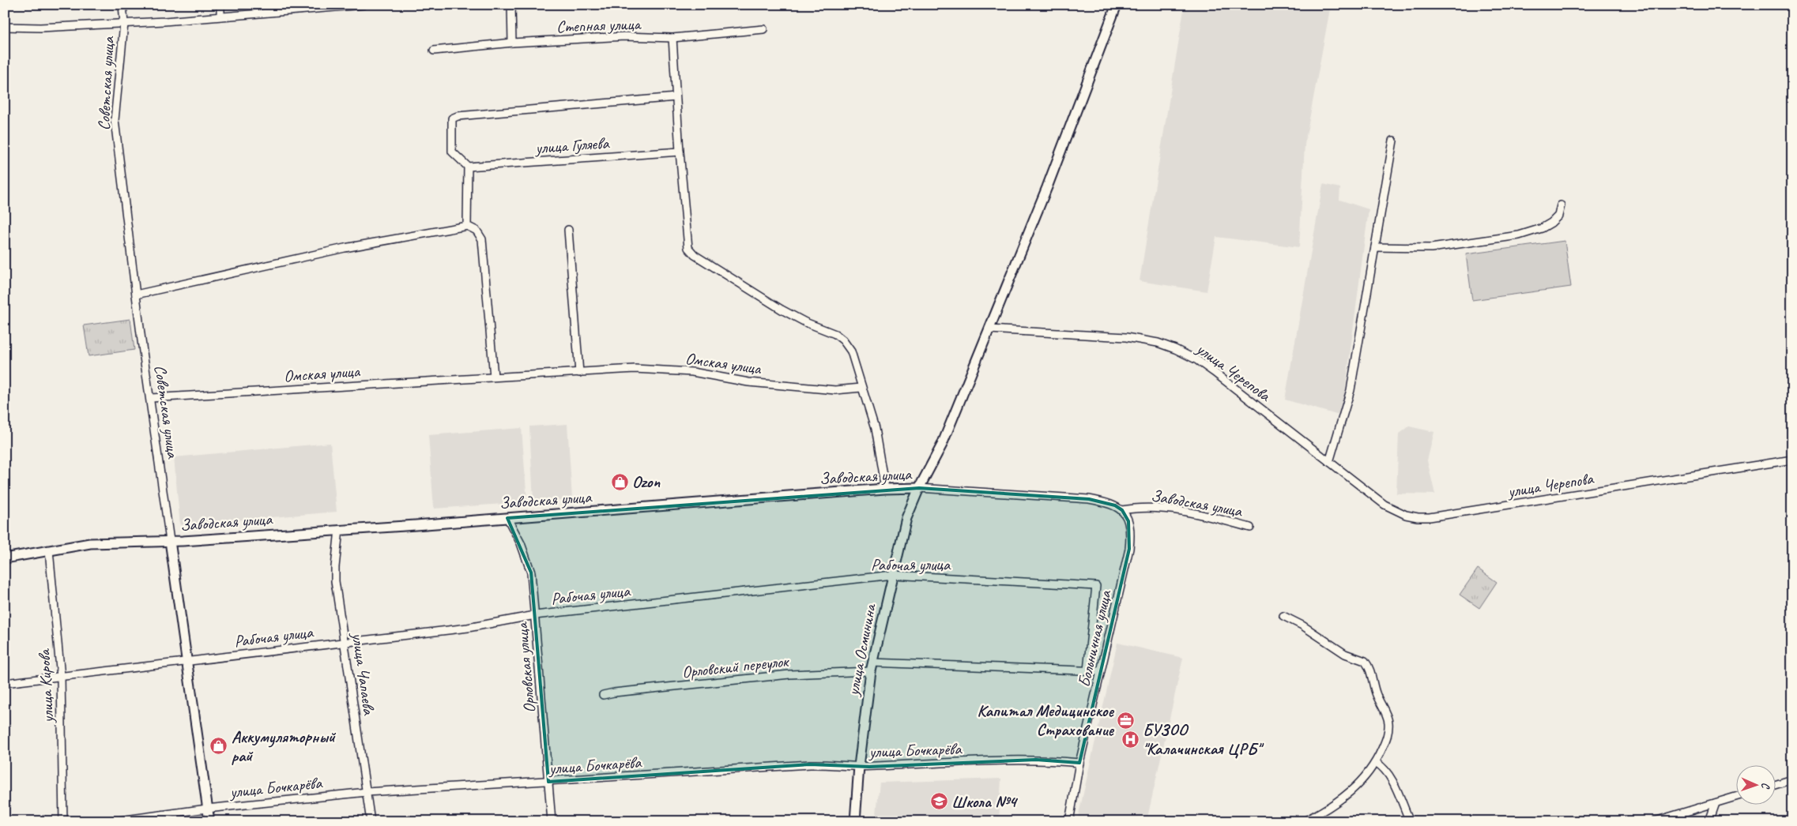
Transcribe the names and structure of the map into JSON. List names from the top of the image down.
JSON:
{
  "streets": {
    "street": [
      "Степная улица",
      "Советская улица",
      "улица Гуляева",
      "Омская улица",
      "улица Черепова",
      "Заводская улица",
      "Рабочая улица",
      "Больничная улица",
      "улица Осминина",
      "Орловский переулок",
      "Орловская улица",
      "улица Чапаева",
      "улица Кирова",
      "улица Бочкарёва"
    ]
  },
  "crossings": [
    ["Советская улица", "Омская улица"],
    ["Советская улица", "Заводская улица"],
    ["Советская улица", "Рабочая улица"],
    ["Советская улица", "улица Бочкарёва"],
    ["улица Черепова", "улица Осминина"],
    ["Заводская улица", "Больничная улица"],
    ["Заводская улица", "улица Осминина"],
    ["Заводская улица", "Орловская улица"],
    ["Заводская улица", "улица Чапаева"],
    ["Заводская улица", "улица Кирова"],
    ["Рабочая улица", "улица Осминина"],
    ["Рабочая улица", "Орловский переулок"],
    ["Рабочая улица", "Орловская улица"],
    ["Рабочая улица", "улица Чапаева"],
    ["Рабочая улица", "улица Кирова"],
    ["Больничная улица", "Орловский переулок"],
    ["Больничная улица", "улица Бочкарёва"],
    ["улица Осминина", "Орловский переулок"],
    ["улица Осминина", "улица Бочкарёва"],
    ["Орловская улица", "улица Бочкарёва"],
    ["улица Чапаева", "улица Бочкарёва"]
  ],
  "places": {
    "shop": ["Ozon", "Аккумуляторный рай"],
    "office": ["Капитал Медицинское Страхование"],
    "hospital": ["БУЗОО \"Калачинская ЦРБ\""],
    "school or university": ["Школа №4"]
  },
  "north": "right"
}
